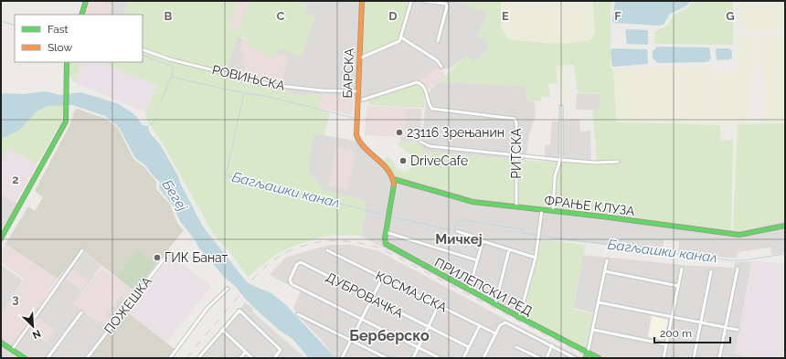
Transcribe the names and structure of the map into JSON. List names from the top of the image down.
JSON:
{
  "streets": {
    "street": [
      "БАРСКА",
      "РОВИЊСКА",
      "РИТСКА",
      "ФРАЊЕ КЛУЗА",
      "ПРИЛЕПСКИ РЕД",
      "КОСМАЈСКА",
      "ДУБРОВАЧКА",
      "ПОЖЕШКА"
    ]
  },
  "crossings": [
    ["БАРСКА", "РОВИЊСКА"],
    ["БАРСКА", "ФРАЊЕ КЛУЗА"],
    ["РИТСКА", "ФРАЊЕ КЛУЗА"]
  ],
  "districts": ["Мичкеј", "Берберско"],
  "water": ["Багљашки канал", "Бегеј"],
  "places": ["23116 Зрењанин", "DriveCafe", "ГИК Банат"],
  "legend": ["Fast", "Slow"],
  "scale_bar": "200 m",
  "north": "bottom right",
  "grid": {
    "columns": [
      "B",
      "C",
      "D",
      "E",
      "F",
      "G"
    ],
    "rows": ["2", "3"]
  }
}
